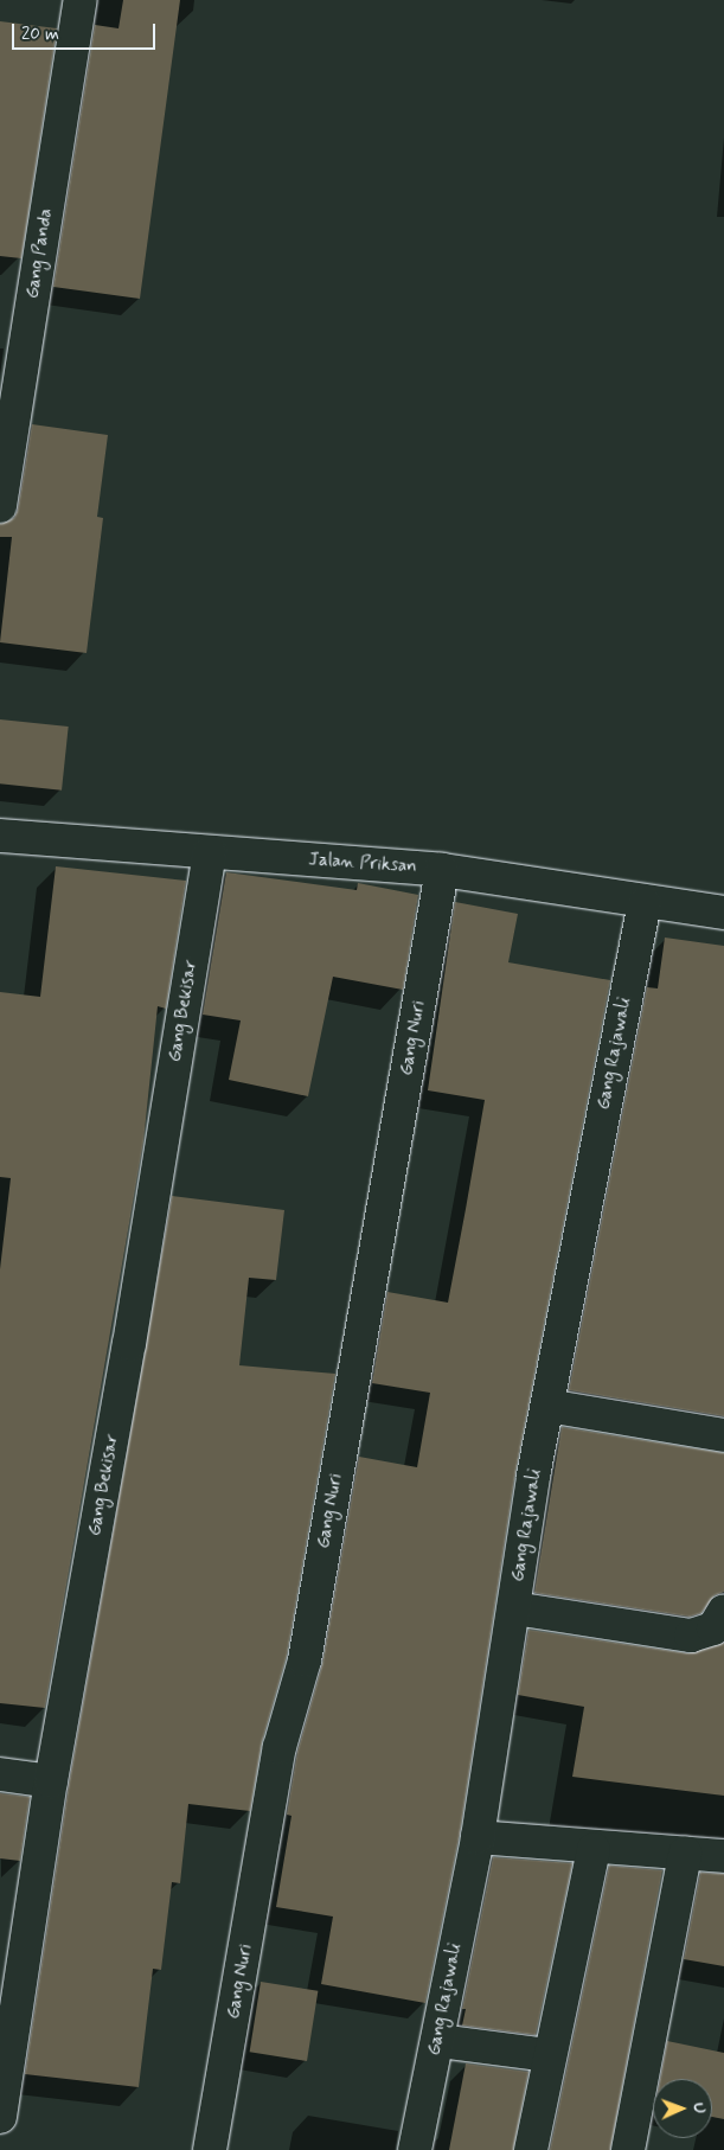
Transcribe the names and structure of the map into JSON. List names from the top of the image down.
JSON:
{
  "streets": {
    "street": [
      "Gang Panda",
      "Jalan Priksan",
      "Gang Bekisar",
      "Gang Nuri",
      "Gang Rajawali"
    ]
  },
  "crossings": [
    ["Jalan Priksan", "Gang Bekisar"],
    ["Jalan Priksan", "Gang Nuri"],
    ["Jalan Priksan", "Gang Rajawali"]
  ],
  "scale_bar": "20 m",
  "north": "right"
}
